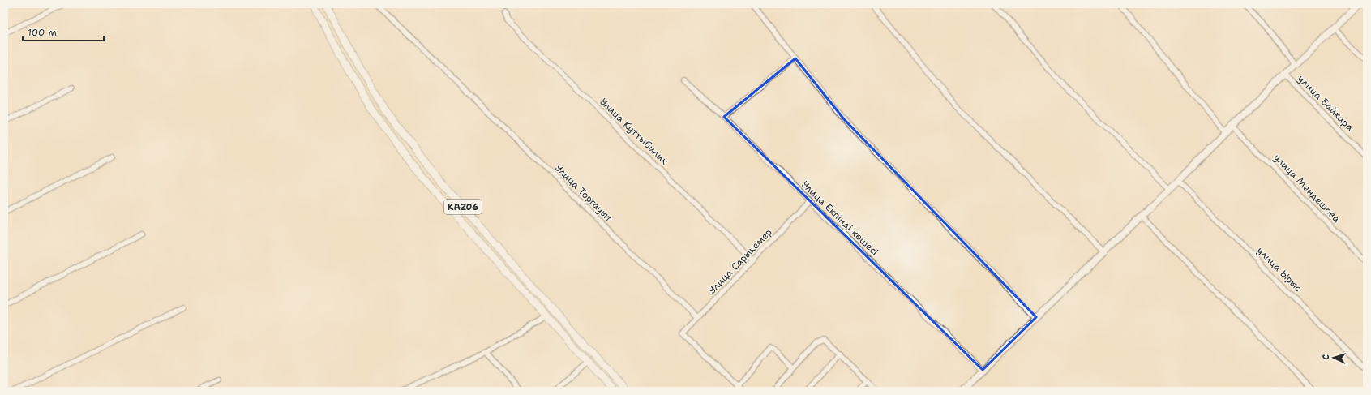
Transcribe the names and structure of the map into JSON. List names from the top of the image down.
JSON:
{
  "streets": {
    "highway": ["KАZ06"],
    "street": [
      "улица Байкара",
      "Улица Куттыбилик",
      "улица Мендешова",
      "Улица Торгауыт",
      "Улица Екпінді көшесі",
      "Улица Сарыкемер",
      "улица Ырыс"
    ]
  },
  "crossings": [
    ["Улица Куттыбилик", "Улица Сарыкемер"],
    ["Улица Торгауыт", "Улица Сарыкемер"],
    ["Улица Екпінді көшесі", "Улица Сарыкемер"]
  ],
  "scale_bar": "100 m",
  "north": "left"
}
